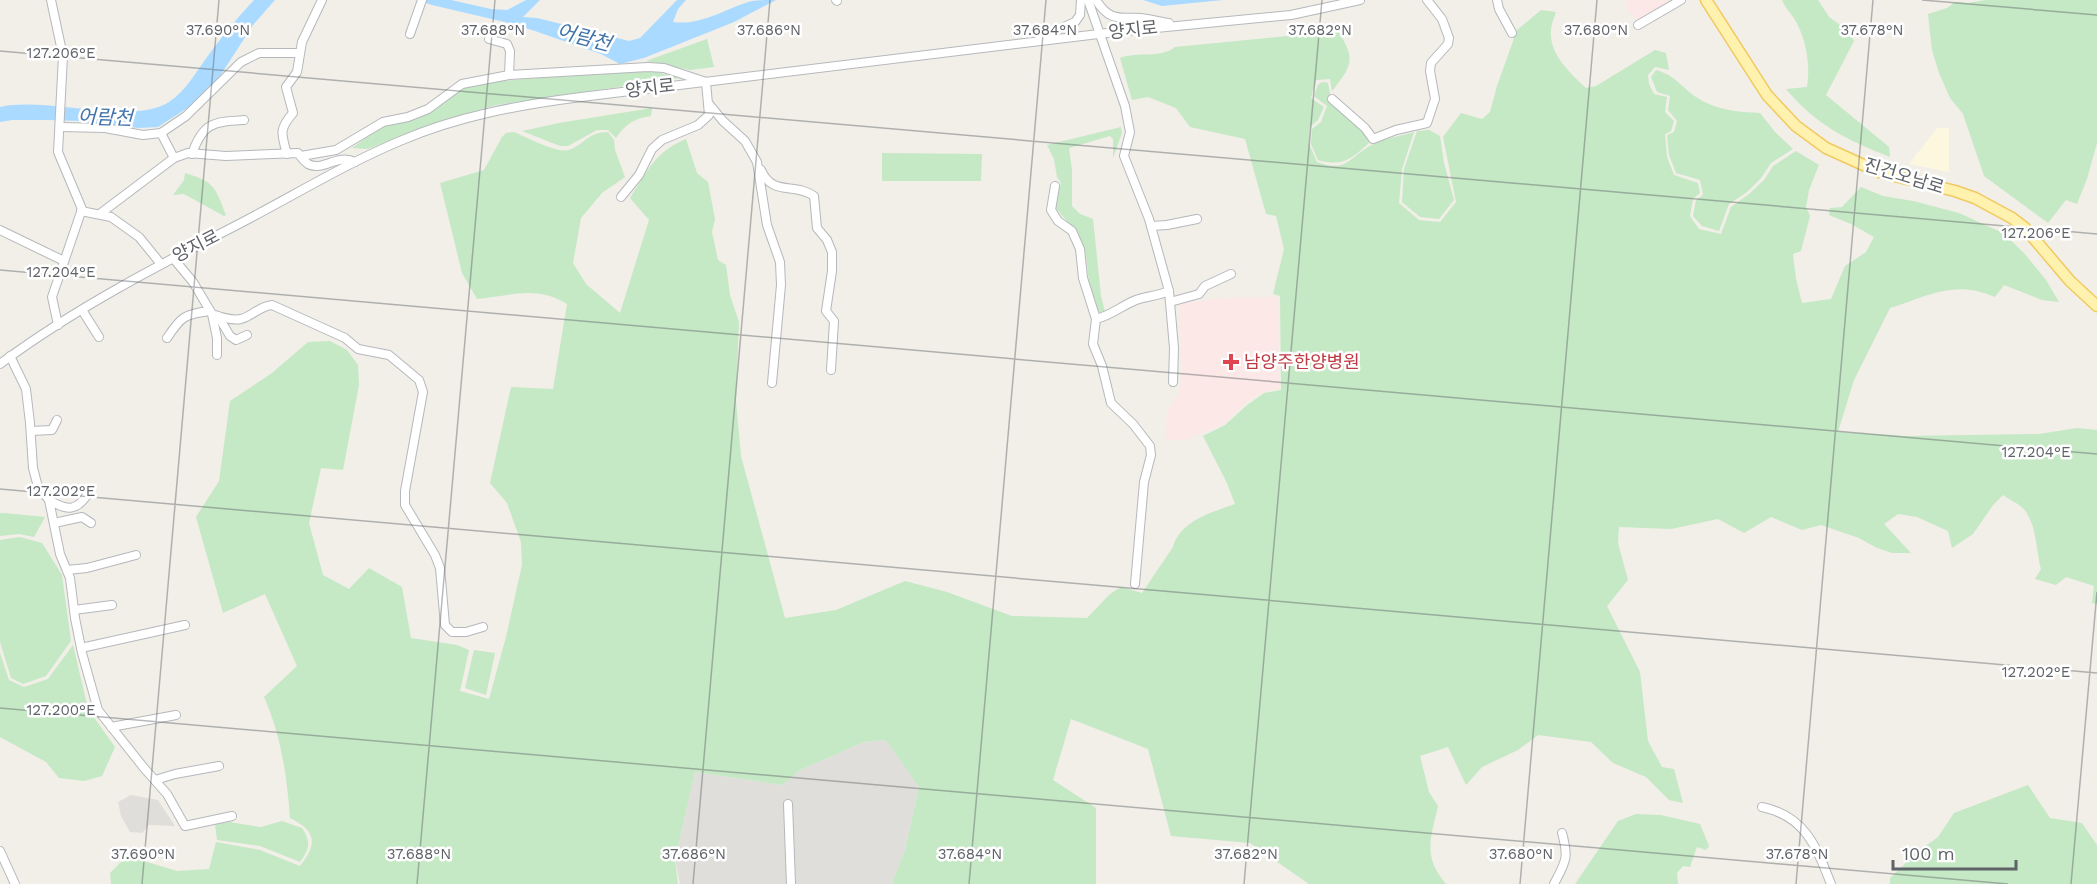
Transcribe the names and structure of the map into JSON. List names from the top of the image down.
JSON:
{
  "streets": {
    "main road": ["진건오남로"],
    "street": ["양지로"]
  },
  "water": ["어람천"],
  "places": {
    "health": ["남양주한양병원"]
  },
  "scale_bar": "100 m",
  "coordinates": [
    "37.690°N",
    "37.688°N",
    "37.686°N",
    "37.684°N",
    "37.682°N",
    "37.680°N",
    "37.678°N",
    "127.206°E",
    "127.204°E",
    "127.202°E",
    "127.200°E"
  ]
}
